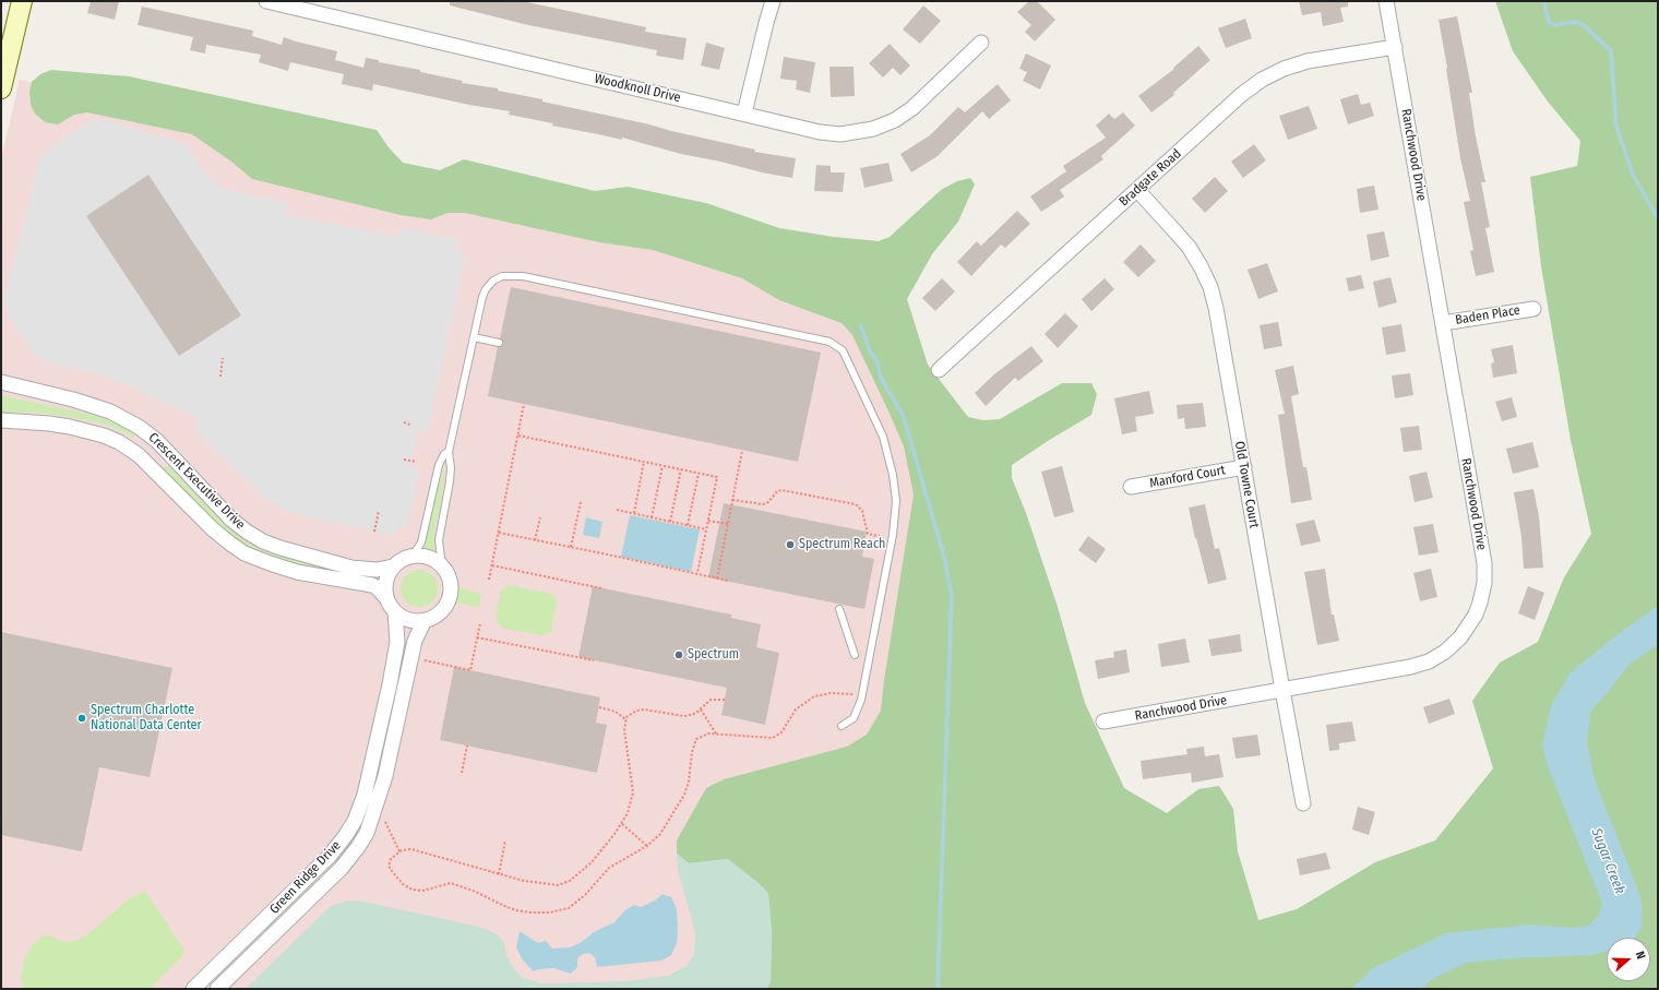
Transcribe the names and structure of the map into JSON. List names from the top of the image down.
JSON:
{
  "streets": {
    "street": [
      "Woodknoll Drive",
      "Ranchwood Drive",
      "Bradgate Road",
      "Baden Place",
      "Manford Court",
      "Crescent Executive Drive",
      "Old Towne Court",
      "Green Ridge Drive"
    ]
  },
  "crossings": [
    ["Ranchwood Drive", "Bradgate Road"],
    ["Ranchwood Drive", "Baden Place"],
    ["Ranchwood Drive", "Old Towne Court"],
    ["Bradgate Road", "Old Towne Court"],
    ["Manford Court", "Old Towne Court"],
    ["Crescent Executive Drive", "Green Ridge Drive"]
  ],
  "water": ["Sugar Creek"],
  "places": ["Spectrum Reach", "Spectrum", "Spectrum Charlotte National Data Center"],
  "north": "right"
}
